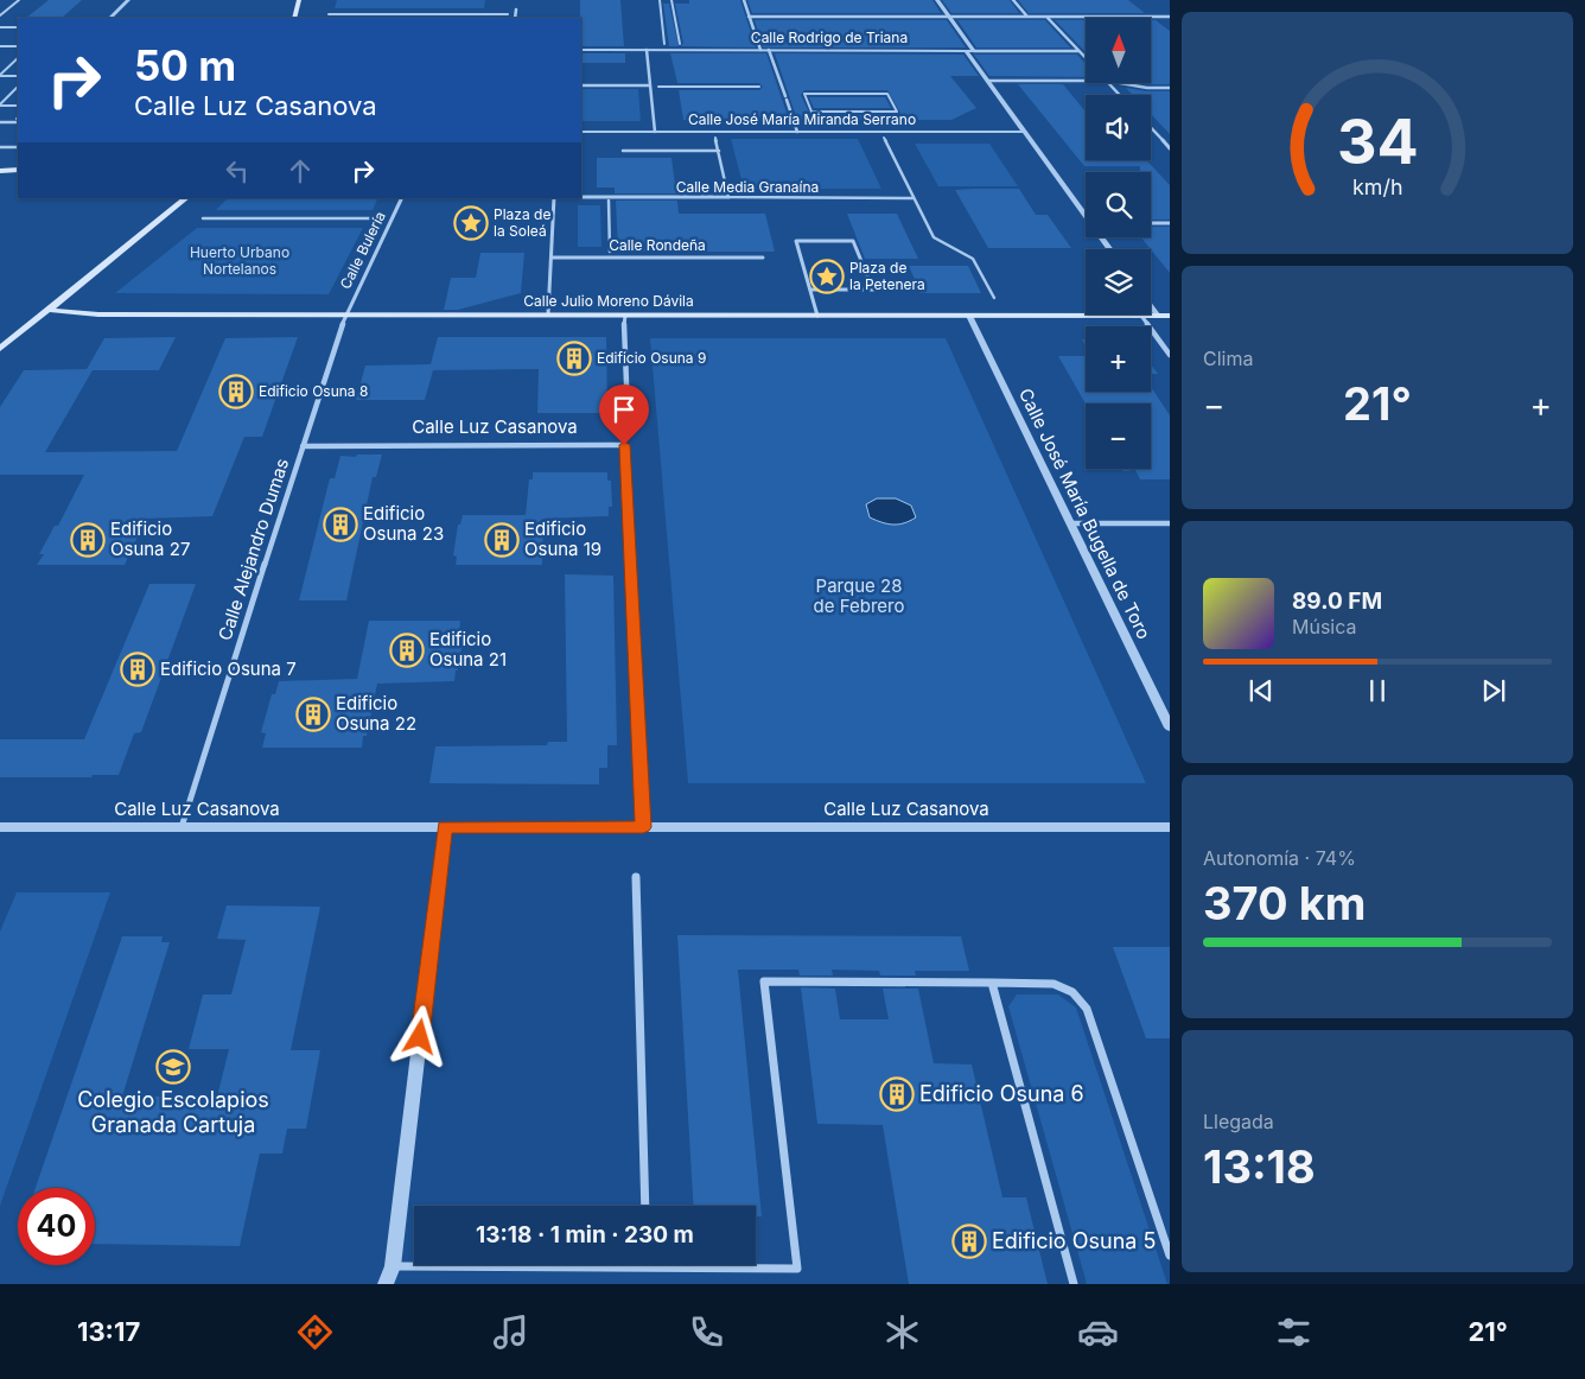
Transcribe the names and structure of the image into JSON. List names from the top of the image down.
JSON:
{
  "streets": {
    "main road": ["Calle Julio Moreno Dávila"],
    "street": [
      "Calle Rodrigo de Triana",
      "Calle José María Miranda Serrano",
      "Calle Media Granaína",
      "Calle Rondeña",
      "Calle Bulería",
      "Calle Luz Casanova",
      "Calle José María Bugella de Toro",
      "Calle Alejandro Dumas"
    ]
  },
  "crossings": [
    ["Calle Bulería", "Calle Julio Moreno Dávila"],
    ["Calle Bulería", "Calle Alejandro Dumas"],
    ["Calle Julio Moreno Dávila", "Calle José María Bugella de Toro"],
    ["Calle Julio Moreno Dávila", "Calle Alejandro Dumas"],
    ["Calle Luz Casanova", "Calle Alejandro Dumas"]
  ],
  "parks": ["Huerto Urbano Nortelanos", "Parque 28 de Febrero"],
  "places": {
    "place": ["Plaza de la Soleá", "Plaza de la Petenera"],
    "building": [
      "Edificio Osuna 9",
      "Edificio Osuna 8",
      "Edificio Osuna 23",
      "Edificio Osuna 27",
      "Edificio Osuna 19",
      "Edificio Osuna 21",
      "Edificio Osuna 7",
      "Edificio Osuna 22",
      "Edificio Osuna 6",
      "Edificio Osuna 5"
    ],
    "school or university": ["Colegio Escolapios Granada Cartuja"]
  },
  "north": "top",
  "page": {
    "map_buttons": ["+", "−"],
    "turn": ["50 m", "Calle Luz Casanova"],
    "tile": [
      "Clima",
      ["Autonomía · 74%", "370 km"],
      ["Llegada", "13:18"]
    ],
    "heat": ["−", "21°", "+"],
    "song": ["89.0 FM", "Música"],
    "limit": "40",
    "trip": "13:18 · 1 min · 230 m",
    "tabs": ["13:17", "21°"],
    "gauge": ["34", "km/h"]
  }
}
